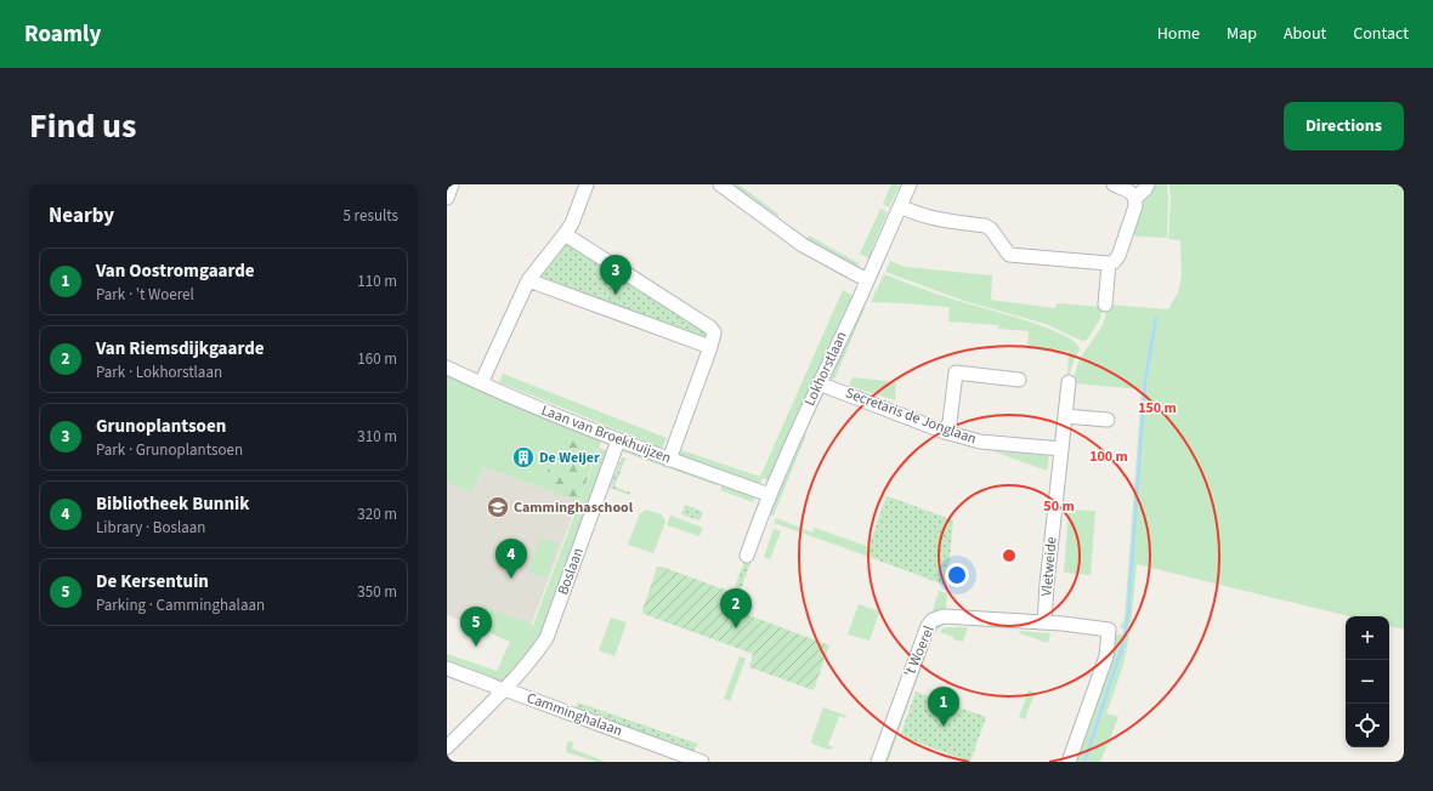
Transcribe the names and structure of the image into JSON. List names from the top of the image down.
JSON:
{
  "streets": {
    "street": [
      "Lokhorstlaan",
      "Secretaris de Jonglaan",
      "Laan van Broekhuijzen",
      "Vletweide",
      "Boslaan",
      "'t Woerel",
      "Camminghalaan"
    ]
  },
  "crossings": [
    ["Lokhorstlaan", "Secretaris de Jonglaan"],
    ["Lokhorstlaan", "Laan van Broekhuijzen"],
    ["Secretaris de Jonglaan", "Vletweide"],
    ["Laan van Broekhuijzen", "Boslaan"],
    ["Vletweide", "'t Woerel"],
    ["Boslaan", "Camminghalaan"]
  ],
  "places": {
    "building": ["De Weijer"],
    "school or university": ["Camminghaschool"]
  },
  "page": {
    "header": "Roamly",
    "nav": [
      "Home",
      "Map",
      "About",
      "Contact"
    ],
    "title": "Find us",
    "buttons": "Directions",
    "heading": ["Nearby", "5 results"],
    "list": [
      {
        "mark": "1",
        "name": "Van Oostromgaarde",
        "note": "Park · 't Woerel",
        "value": "110 m"
      },
      {
        "mark": "2",
        "name": "Van Riemsdijkgaarde",
        "note": "Park · Lokhorstlaan",
        "value": "160 m"
      },
      {
        "mark": "3",
        "name": "Grunoplantsoen",
        "note": "Park · Grunoplantsoen",
        "value": "310 m"
      },
      {
        "mark": "4",
        "name": "Bibliotheek Bunnik",
        "note": "Library · Boslaan",
        "value": "320 m"
      },
      {
        "mark": "5",
        "name": "De Kersentuin",
        "note": "Parking · Camminghalaan",
        "value": "350 m"
      }
    ],
    "pins": [
      "3",
      "4",
      "2",
      "5",
      "1"
    ],
    "map_buttons": ["+", "−"]
  },
  "rings": ["150 m", "100 m", "50 m"]
}
